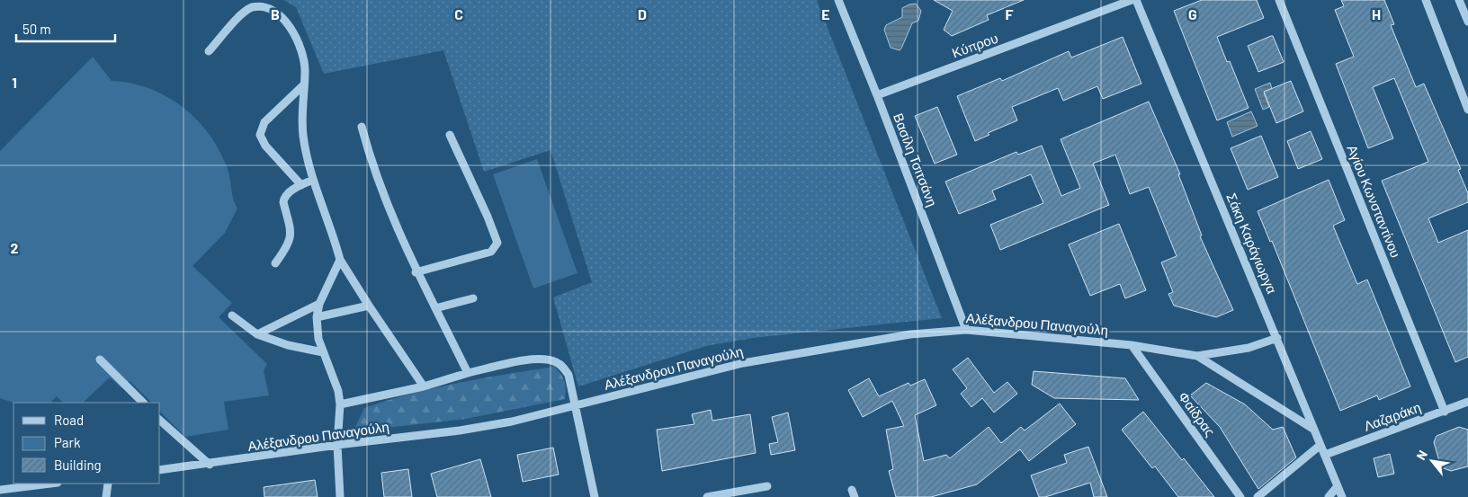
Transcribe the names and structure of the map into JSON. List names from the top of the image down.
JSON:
{
  "streets": {
    "street": [
      "Κύπρου",
      "Βασίλη Τσιτσάνη",
      "Αγίου Κωνσταντίνου",
      "Σάκη Καράγιωργα",
      "Αλέξανδρου Παναγούλη",
      "Φαίδρας",
      "Λαζαράκη"
    ]
  },
  "crossings": [
    ["Κύπρου", "Βασίλη Τσιτσάνη"],
    ["Βασίλη Τσιτσάνη", "Αλέξανδρου Παναγούλη"],
    ["Αγίου Κωνσταντίνου", "Λαζαράκη"],
    ["Σάκη Καράγιωργα", "Αλέξανδρου Παναγούλη"],
    ["Σάκη Καράγιωργα", "Λαζαράκη"],
    ["Αλέξανδρου Παναγούλη", "Φαίδρας"]
  ],
  "legend": ["Road", "Park", "Building"],
  "scale_bar": "50 m",
  "north": "top left",
  "grid": {
    "columns": [
      "B",
      "C",
      "D",
      "E",
      "F",
      "G",
      "H"
    ],
    "rows": ["1", "2"]
  }
}
